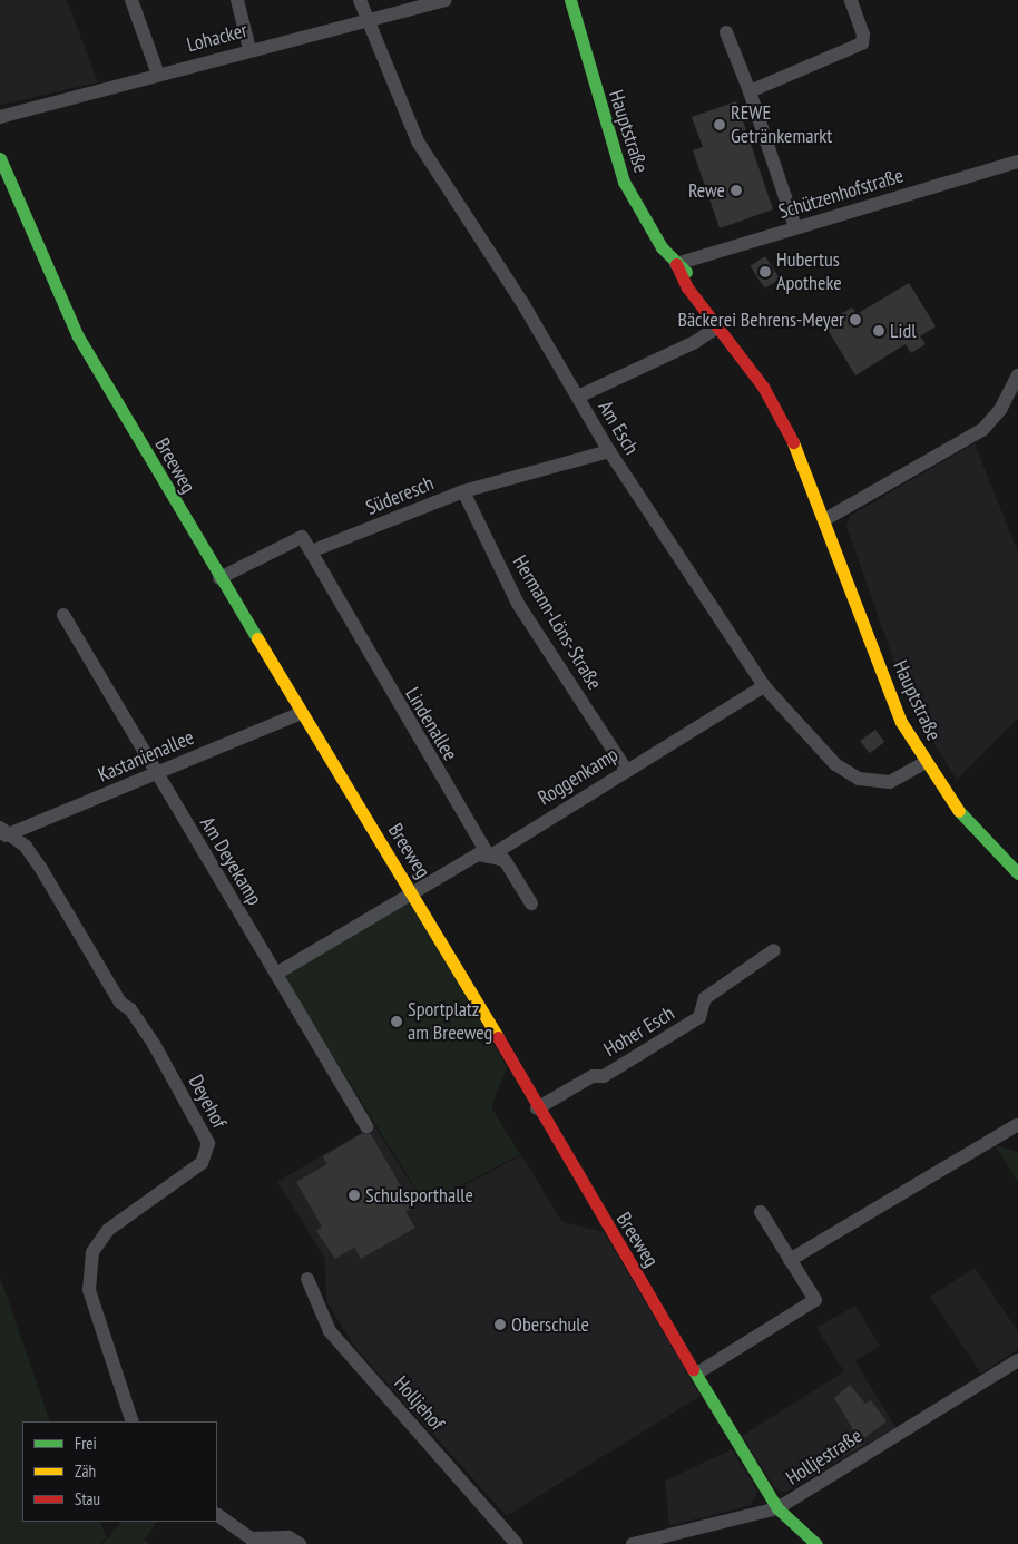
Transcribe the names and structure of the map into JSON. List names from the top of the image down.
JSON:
{
  "streets": {
    "street": [
      "Lohacker",
      "Hauptstraße",
      "Schützenhofstraße",
      "Am Esch",
      "Breeweg",
      "Süderesch",
      "Hermann-Löns-Straße",
      "Lindenallee",
      "Kastanienallee",
      "Roggenkamp",
      "Am Deyekamp",
      "Hoher Esch",
      "Deyehof",
      "Holljehof",
      "Holljestraße"
    ]
  },
  "crossings": [
    ["Lohacker", "Am Esch"],
    ["Hauptstraße", "Schützenhofstraße"],
    ["Hauptstraße", "Am Esch"],
    ["Am Esch", "Süderesch"],
    ["Am Esch", "Roggenkamp"],
    ["Breeweg", "Kastanienallee"],
    ["Breeweg", "Roggenkamp"],
    ["Breeweg", "Hoher Esch"],
    ["Breeweg", "Holljestraße"],
    ["Süderesch", "Hermann-Löns-Straße"],
    ["Süderesch", "Lindenallee"],
    ["Hermann-Löns-Straße", "Roggenkamp"],
    ["Lindenallee", "Roggenkamp"],
    ["Kastanienallee", "Am Deyekamp"],
    ["Kastanienallee", "Deyehof"],
    ["Roggenkamp", "Am Deyekamp"]
  ],
  "places": [
    "REWE Getränkemarkt",
    "Rewe",
    "Hubertus Apotheke",
    "Bäckerei Behrens-Meyer",
    "Lidl",
    "Sportplatz am Breeweg",
    "Schulsporthalle",
    "Oberschule"
  ],
  "legend": ["Frei", "Zäh", "Stau"]
}
